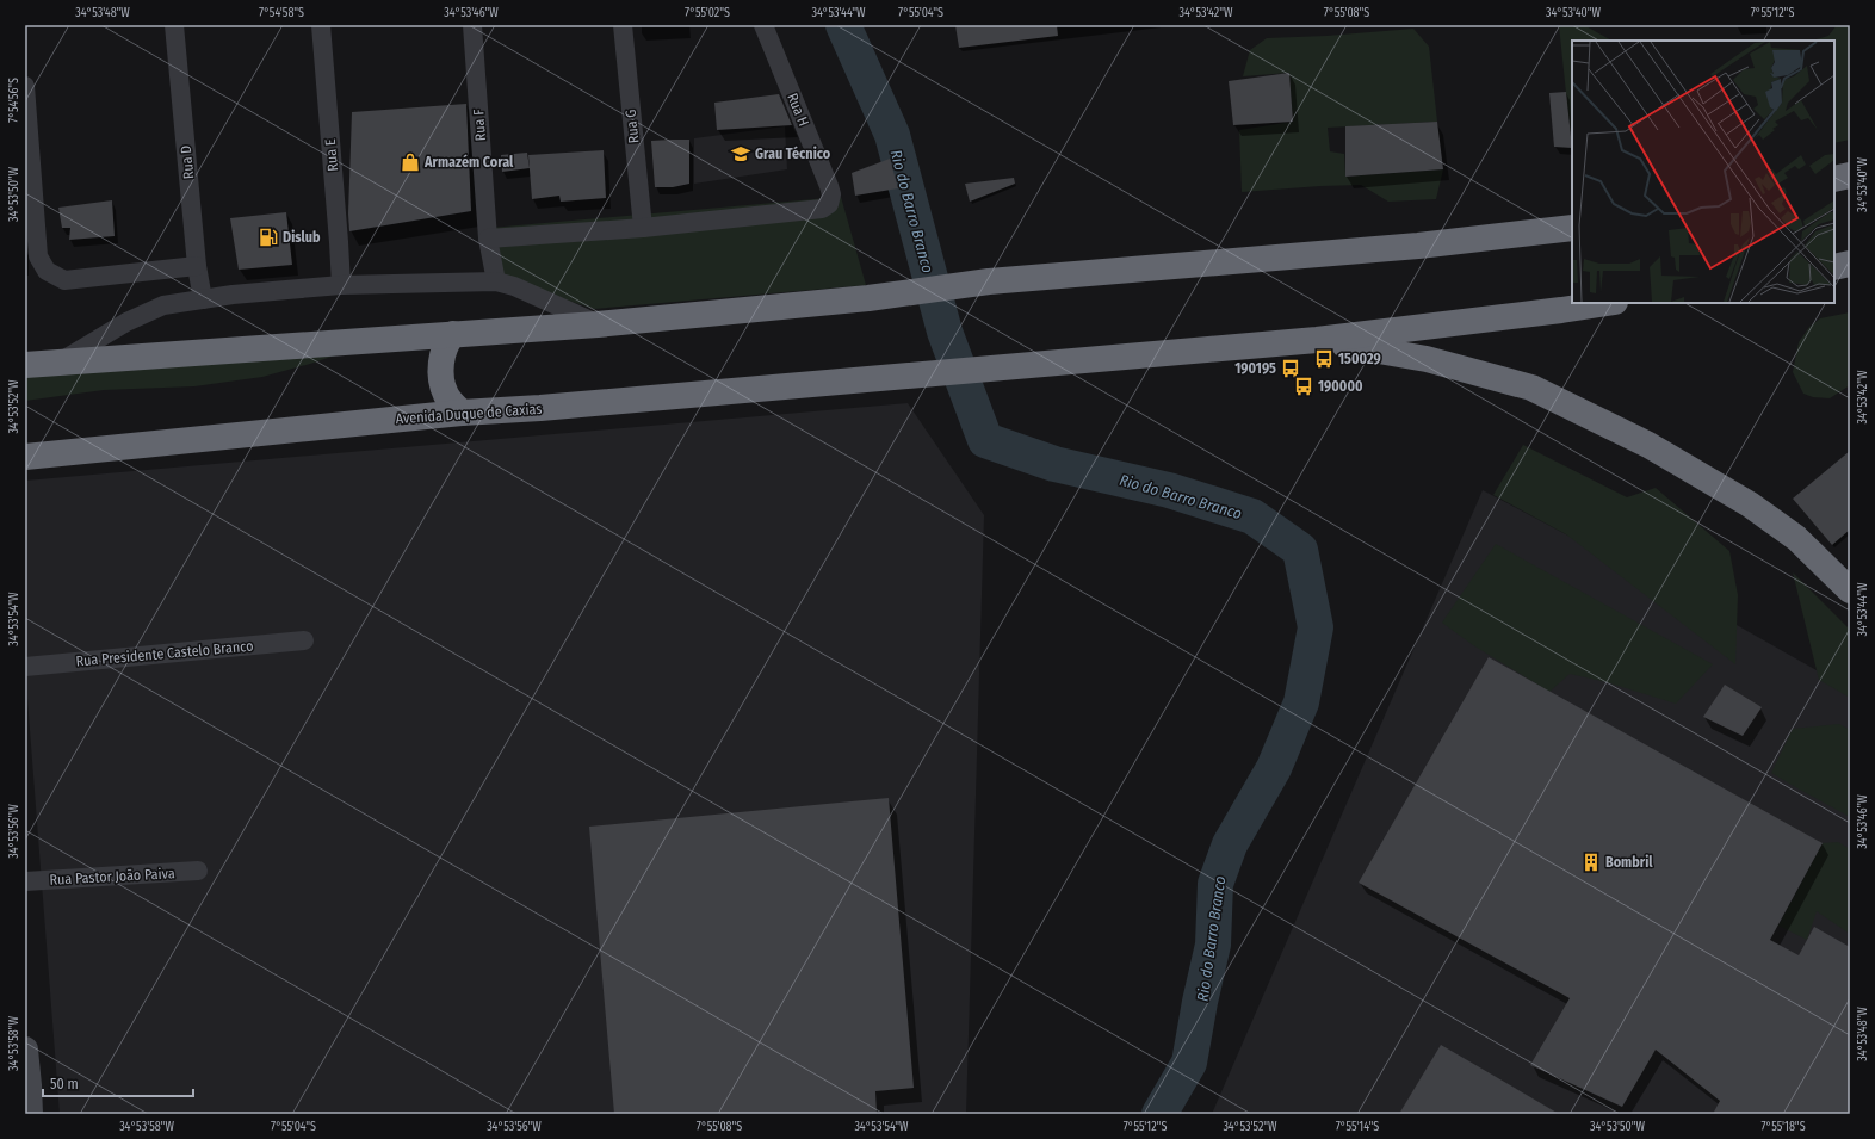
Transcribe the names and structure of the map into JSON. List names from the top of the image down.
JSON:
{
  "streets": {
    "highway": ["Avenida Duque de Caxias"],
    "street": [
      "Rua H",
      "Rua F",
      "Rua G",
      "Rua E",
      "Rua D",
      "Rua Presidente Castelo Branco",
      "Rua Pastor João Paiva"
    ]
  },
  "crossings": [
    ["Rua H", "Rua G"]
  ],
  "water": ["Rio do Barro Branco"],
  "places": {
    "school or university": ["Grau Técnico"],
    "shop": ["Armazém Coral"],
    "fuel station": ["Dislub"],
    "bus stop": ["150029", "190195", "190000"],
    "building": ["Bombril"]
  },
  "scale_bar": "50 m",
  "coordinates": [
    "34°53'48\"W",
    "7°54'58\"S",
    "34°53'46\"W",
    "7°55'02\"S",
    "34°53'44\"W",
    "7°55'04\"S",
    "34°53'42\"W",
    "7°55'08\"S",
    "34°53'40\"W",
    "7°55'12\"S",
    "7°54'56\"S",
    "34°53'50\"W",
    "34°53'52\"W",
    "34°53'54\"W",
    "34°53'56\"W",
    "34°53'58\"W",
    "7°55'14\"S",
    "7°55'18\"S"
  ]
}
